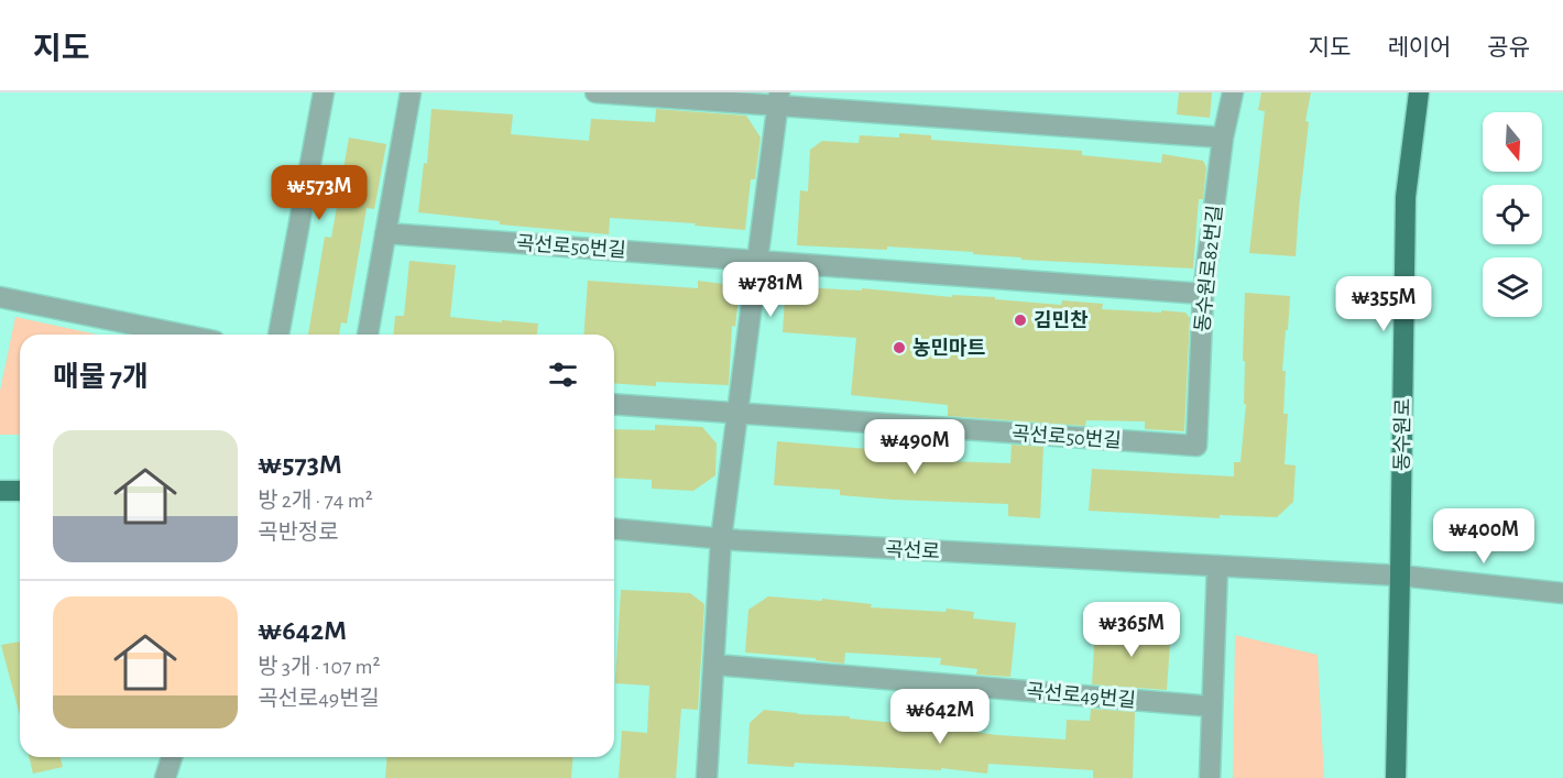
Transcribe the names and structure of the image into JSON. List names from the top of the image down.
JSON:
{
  "streets": {
    "main road": ["동수원로"],
    "street": [
      "곡선로50번길",
      "동수원로82번길",
      "곡선로",
      "곡선로49번길"
    ]
  },
  "crossings": [
    ["곡선로50번길", "동수원로82번길"],
    ["동수원로", "곡선로"]
  ],
  "places": ["김민찬", "농민마트"],
  "north": "bottom",
  "page": {
    "header": "지도",
    "nav": ["지도", "레이어", "공유"],
    "price": [
      "₩573M",
      "₩781M",
      "₩355M",
      "₩490M",
      "₩400M",
      "₩365M",
      "₩642M"
    ],
    "heading": "매물 7개",
    "list": [
      {
        "name": "₩573M",
        "note": "방 2개 · 74 m² · 곡반정로"
      },
      {
        "name": "₩642M",
        "note": "방 3개 · 107 m² · 곡선로49번길"
      }
    ]
  }
}
